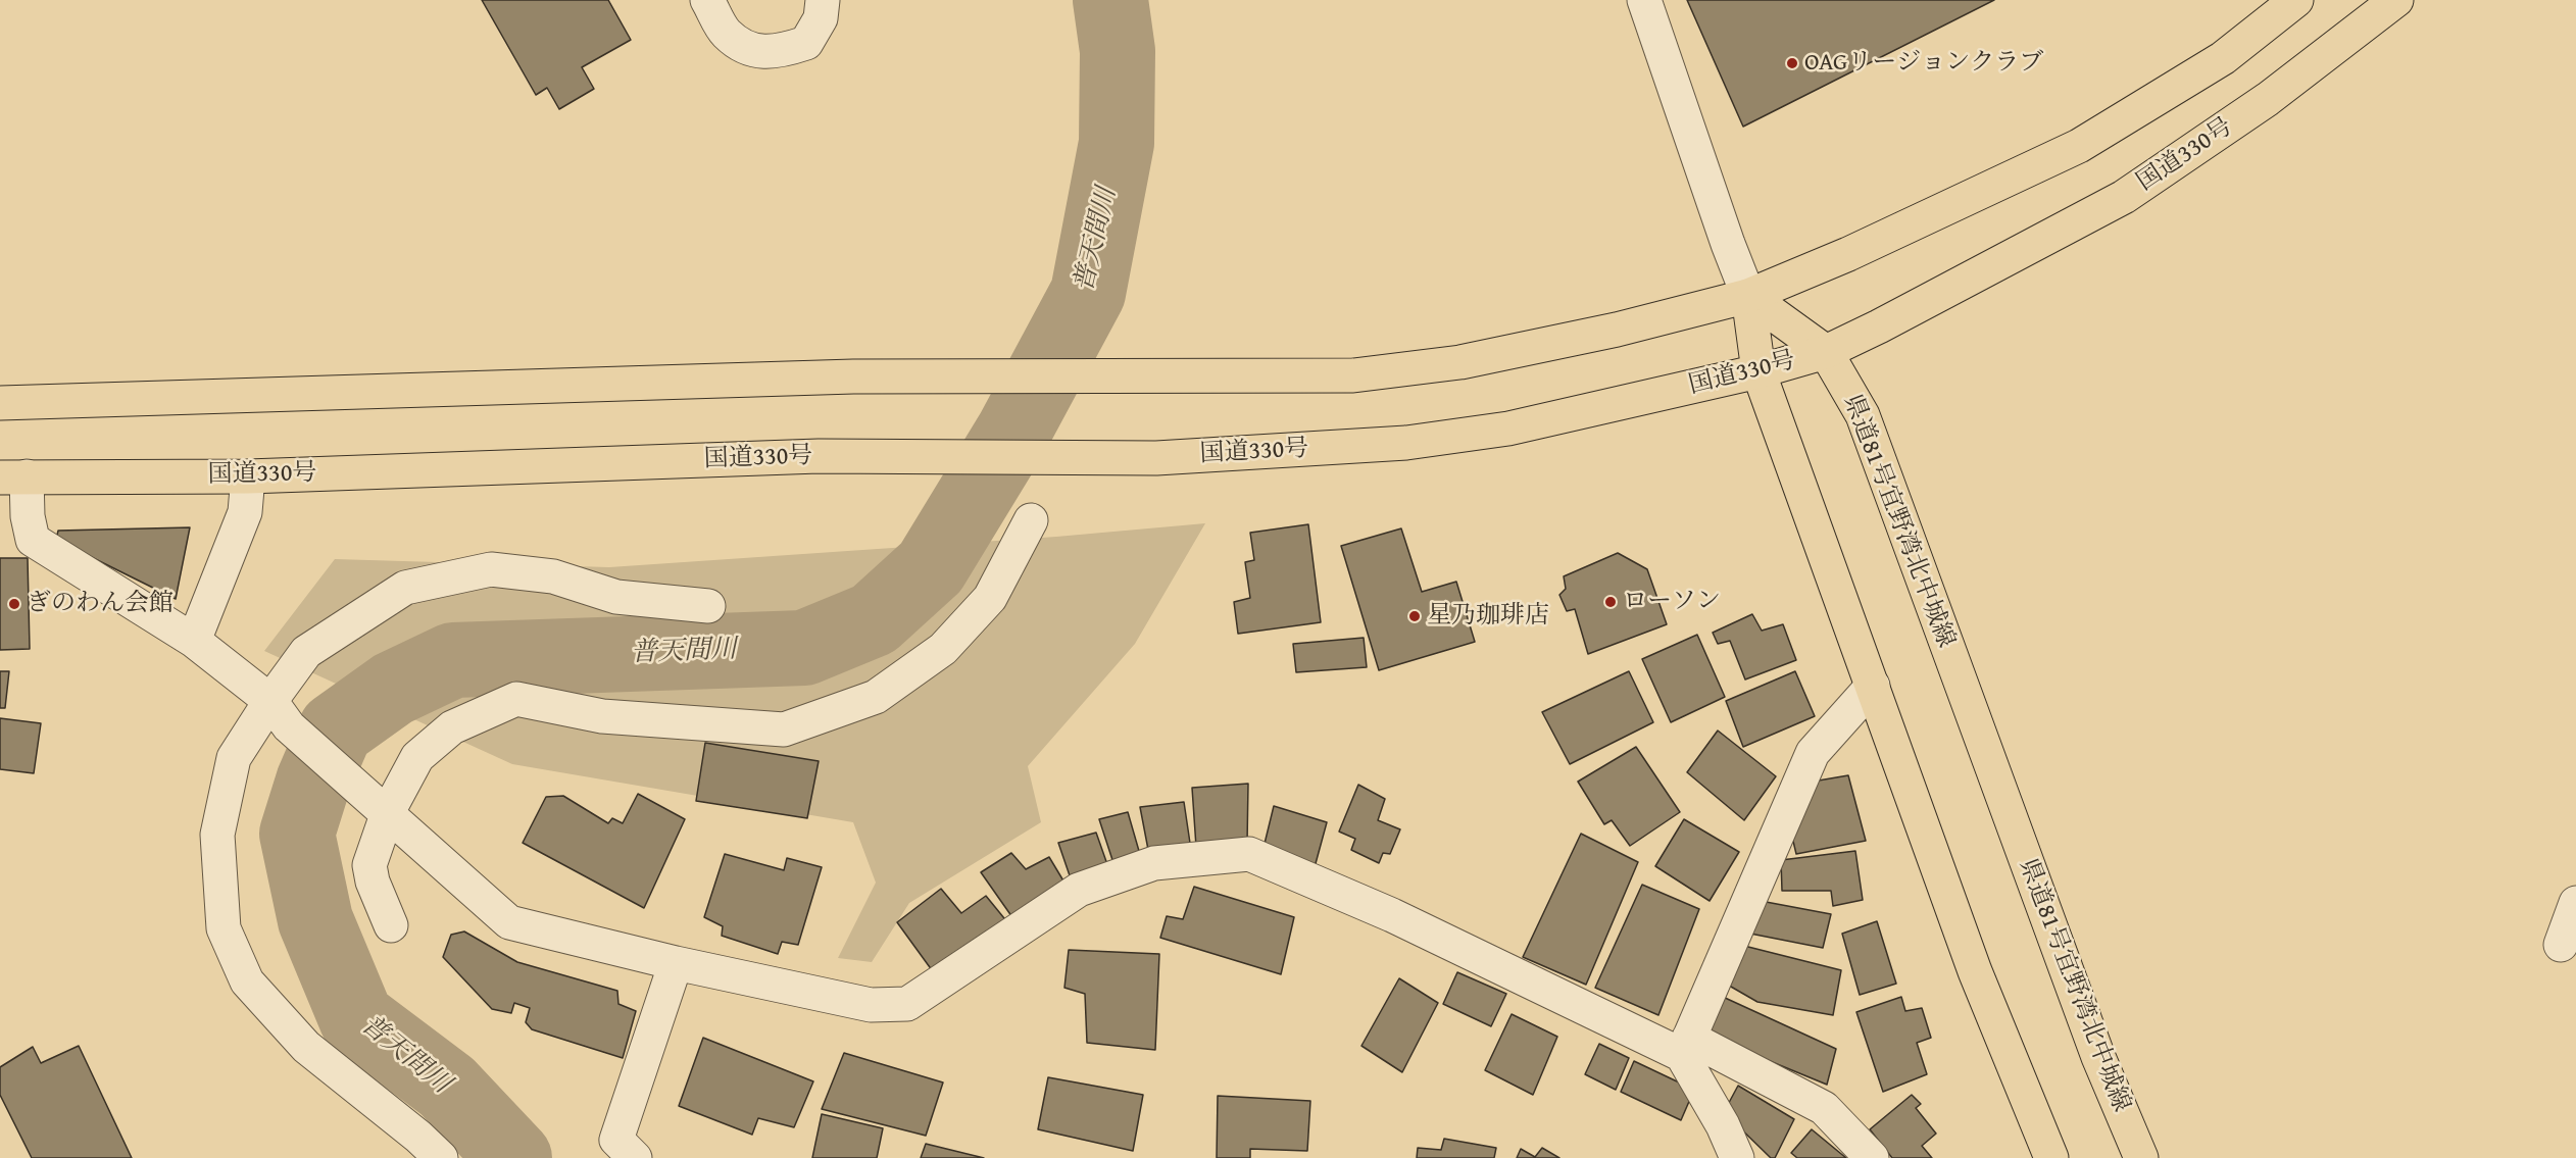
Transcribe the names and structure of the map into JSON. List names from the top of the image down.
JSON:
{
  "streets": {
    "main road": ["国道330号", "県道81号宜野湾北中城線"]
  },
  "crossings": [
    ["国道330号", "県道81号宜野湾北中城線"]
  ],
  "water": ["普天間川"],
  "places": [
    "OAGリージョンクラブ",
    "ローソン",
    "ぎのわん会館",
    "星乃珈琲店"
  ]
}
